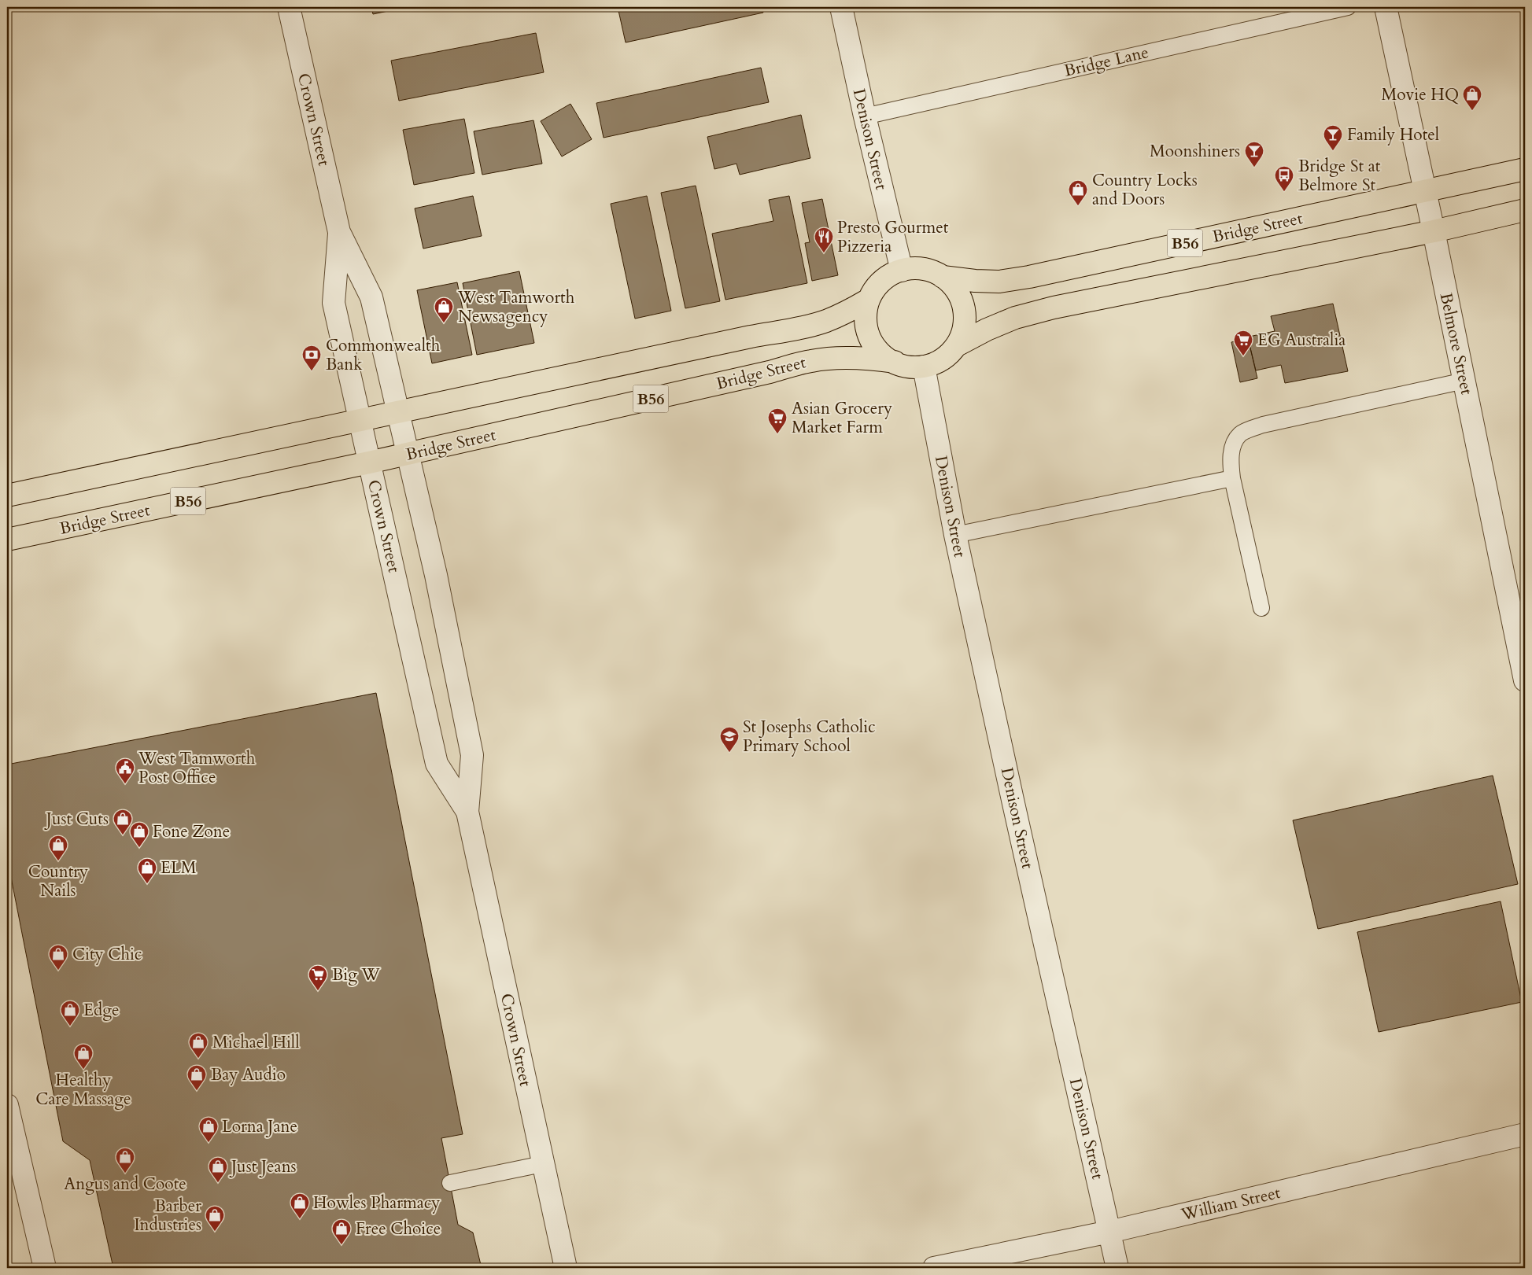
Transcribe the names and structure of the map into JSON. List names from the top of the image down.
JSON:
{
  "streets": {
    "main road": ["Bridge Street", "B56"],
    "street": [
      "Crown Street",
      "Denison Street",
      "Belmore Street",
      "William Street"
    ],
    "lane": ["Bridge Lane"]
  },
  "crossings": [
    ["Bridge Lane", "Denison Street"],
    ["Crown Street", "Bridge Street"],
    ["Denison Street", "Bridge Street"],
    ["Denison Street", "B56"],
    ["Denison Street", "William Street"],
    ["Bridge Street", "B56"],
    ["Bridge Street", "Belmore Street"],
    ["B56", "Belmore Street"]
  ],
  "places": {
    "shop": [
      "Movie HQ",
      "Country Locks and Doors",
      "West Tamworth Newsagency",
      "Just Cuts",
      "Fone Zone",
      "Country Nails",
      "ELM",
      "City Chic",
      "Edge",
      "Michael Hill",
      "Healthy Care Massage",
      "Bay Audio",
      "Lorna Jane",
      "Angus and Coote",
      "Just Jeans",
      "Howles Pharmacy",
      "Barber Industries",
      "Free Choice"
    ],
    "bar": ["Family Hotel", "Moonshiners"],
    "bus stop": ["Bridge St at Belmore St"],
    "restaurant": ["Presto Gourmet Pizzeria"],
    "supermarket": ["EG Australia", "Asian Grocery Market Farm", "Big W"],
    "bank": ["Commonwealth Bank"],
    "school or university": ["St Josephs Catholic Primary School"],
    "public building": ["West Tamworth Post Office"]
  }
}
